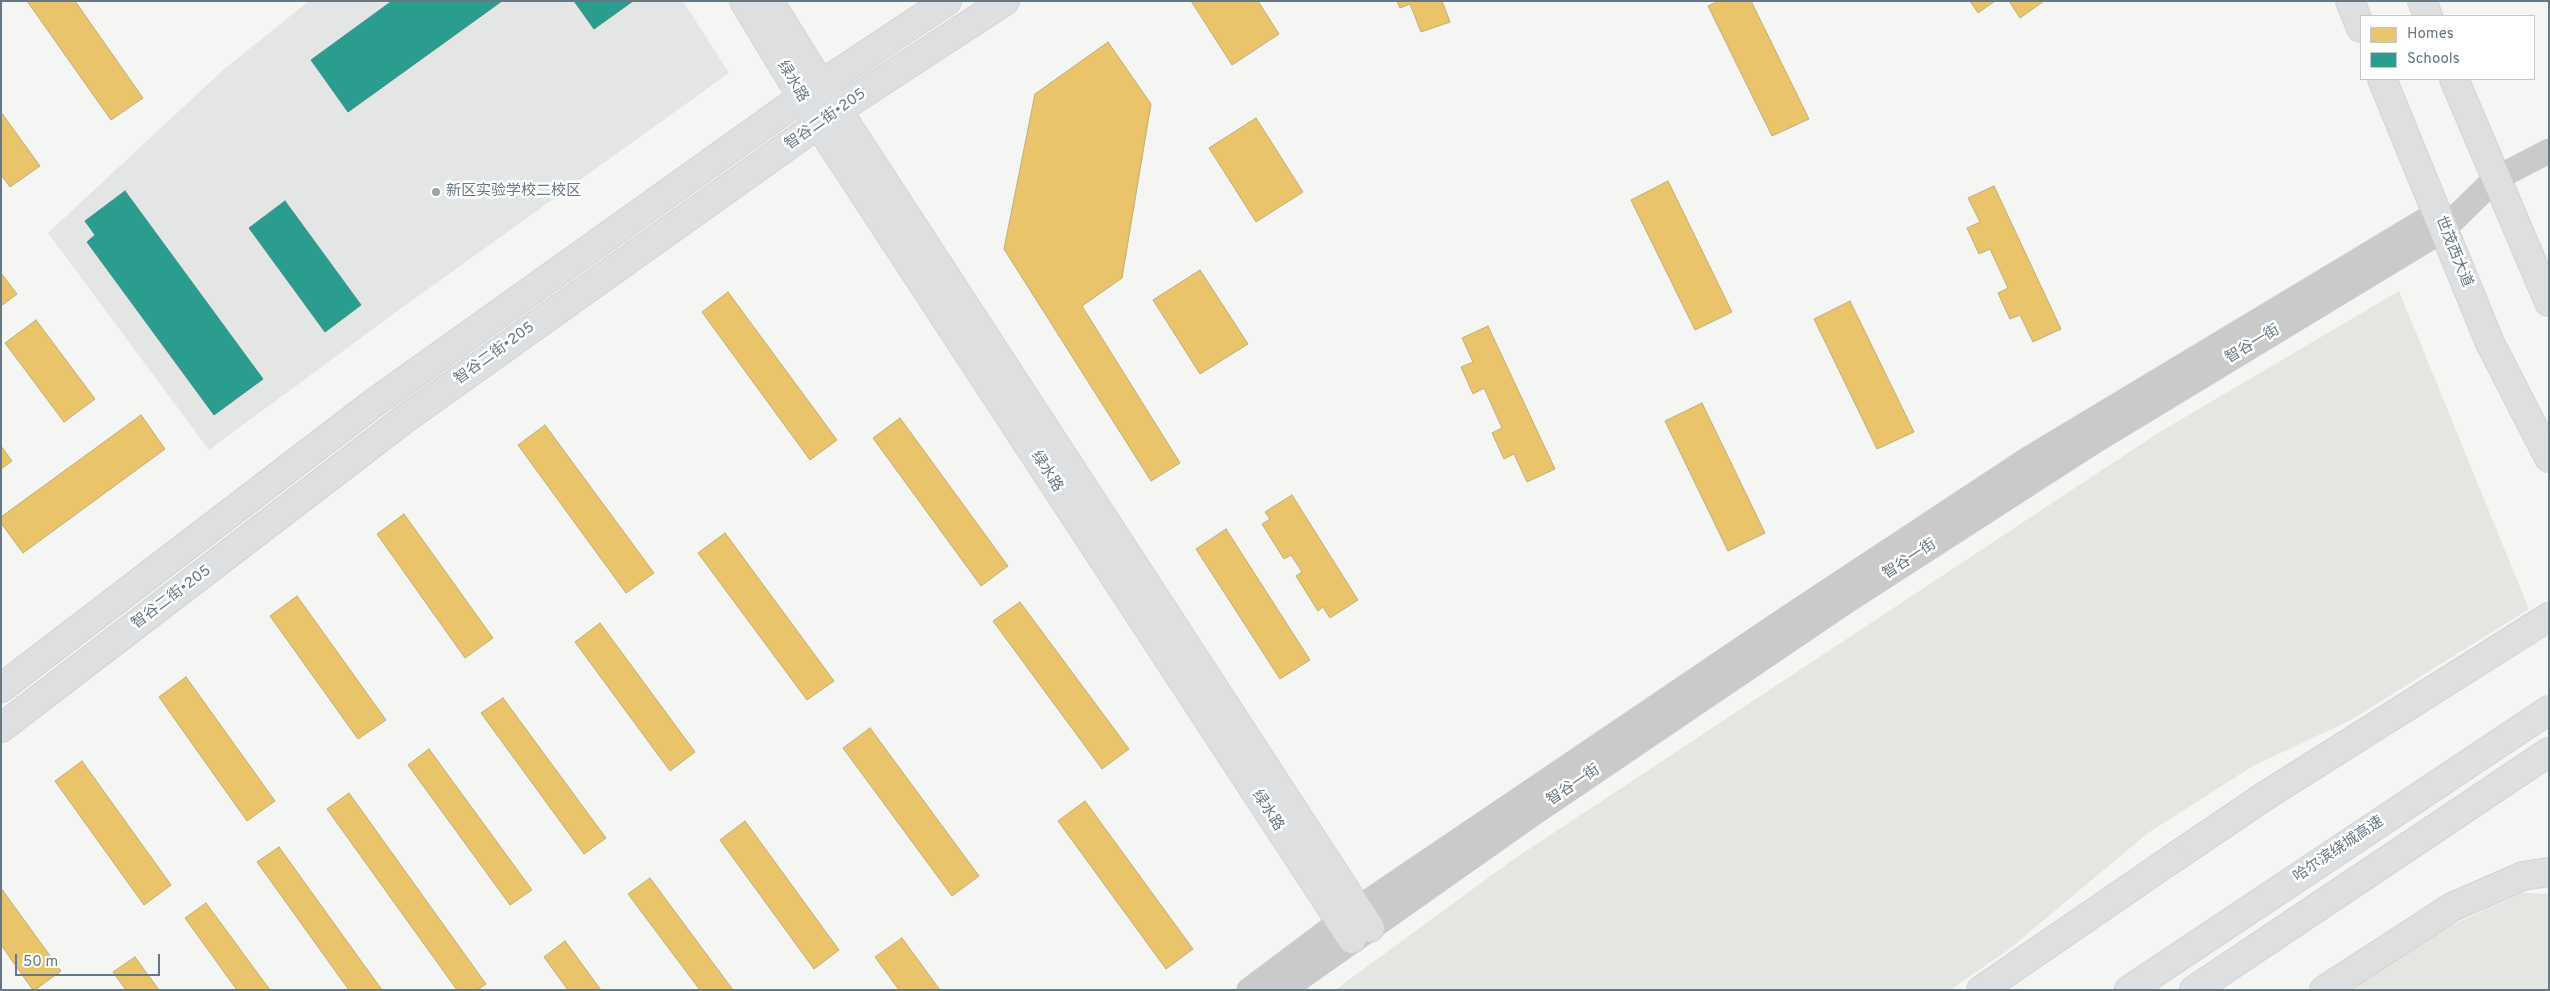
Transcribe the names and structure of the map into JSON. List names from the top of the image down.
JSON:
{
  "streets": {
    "main road": [
      "绿水路",
      "智谷二街•205",
      "世茂西大道",
      "哈尔滨绕城高速"
    ],
    "street": ["智谷一街"]
  },
  "crossings": [
    ["绿水路", "智谷二街•205"],
    ["绿水路", "智谷一街"],
    ["世茂西大道", "智谷一街"]
  ],
  "places": ["新区实验学校二校区"],
  "legend": ["Homes", "Schools"],
  "scale_bar": "50 m"
}
